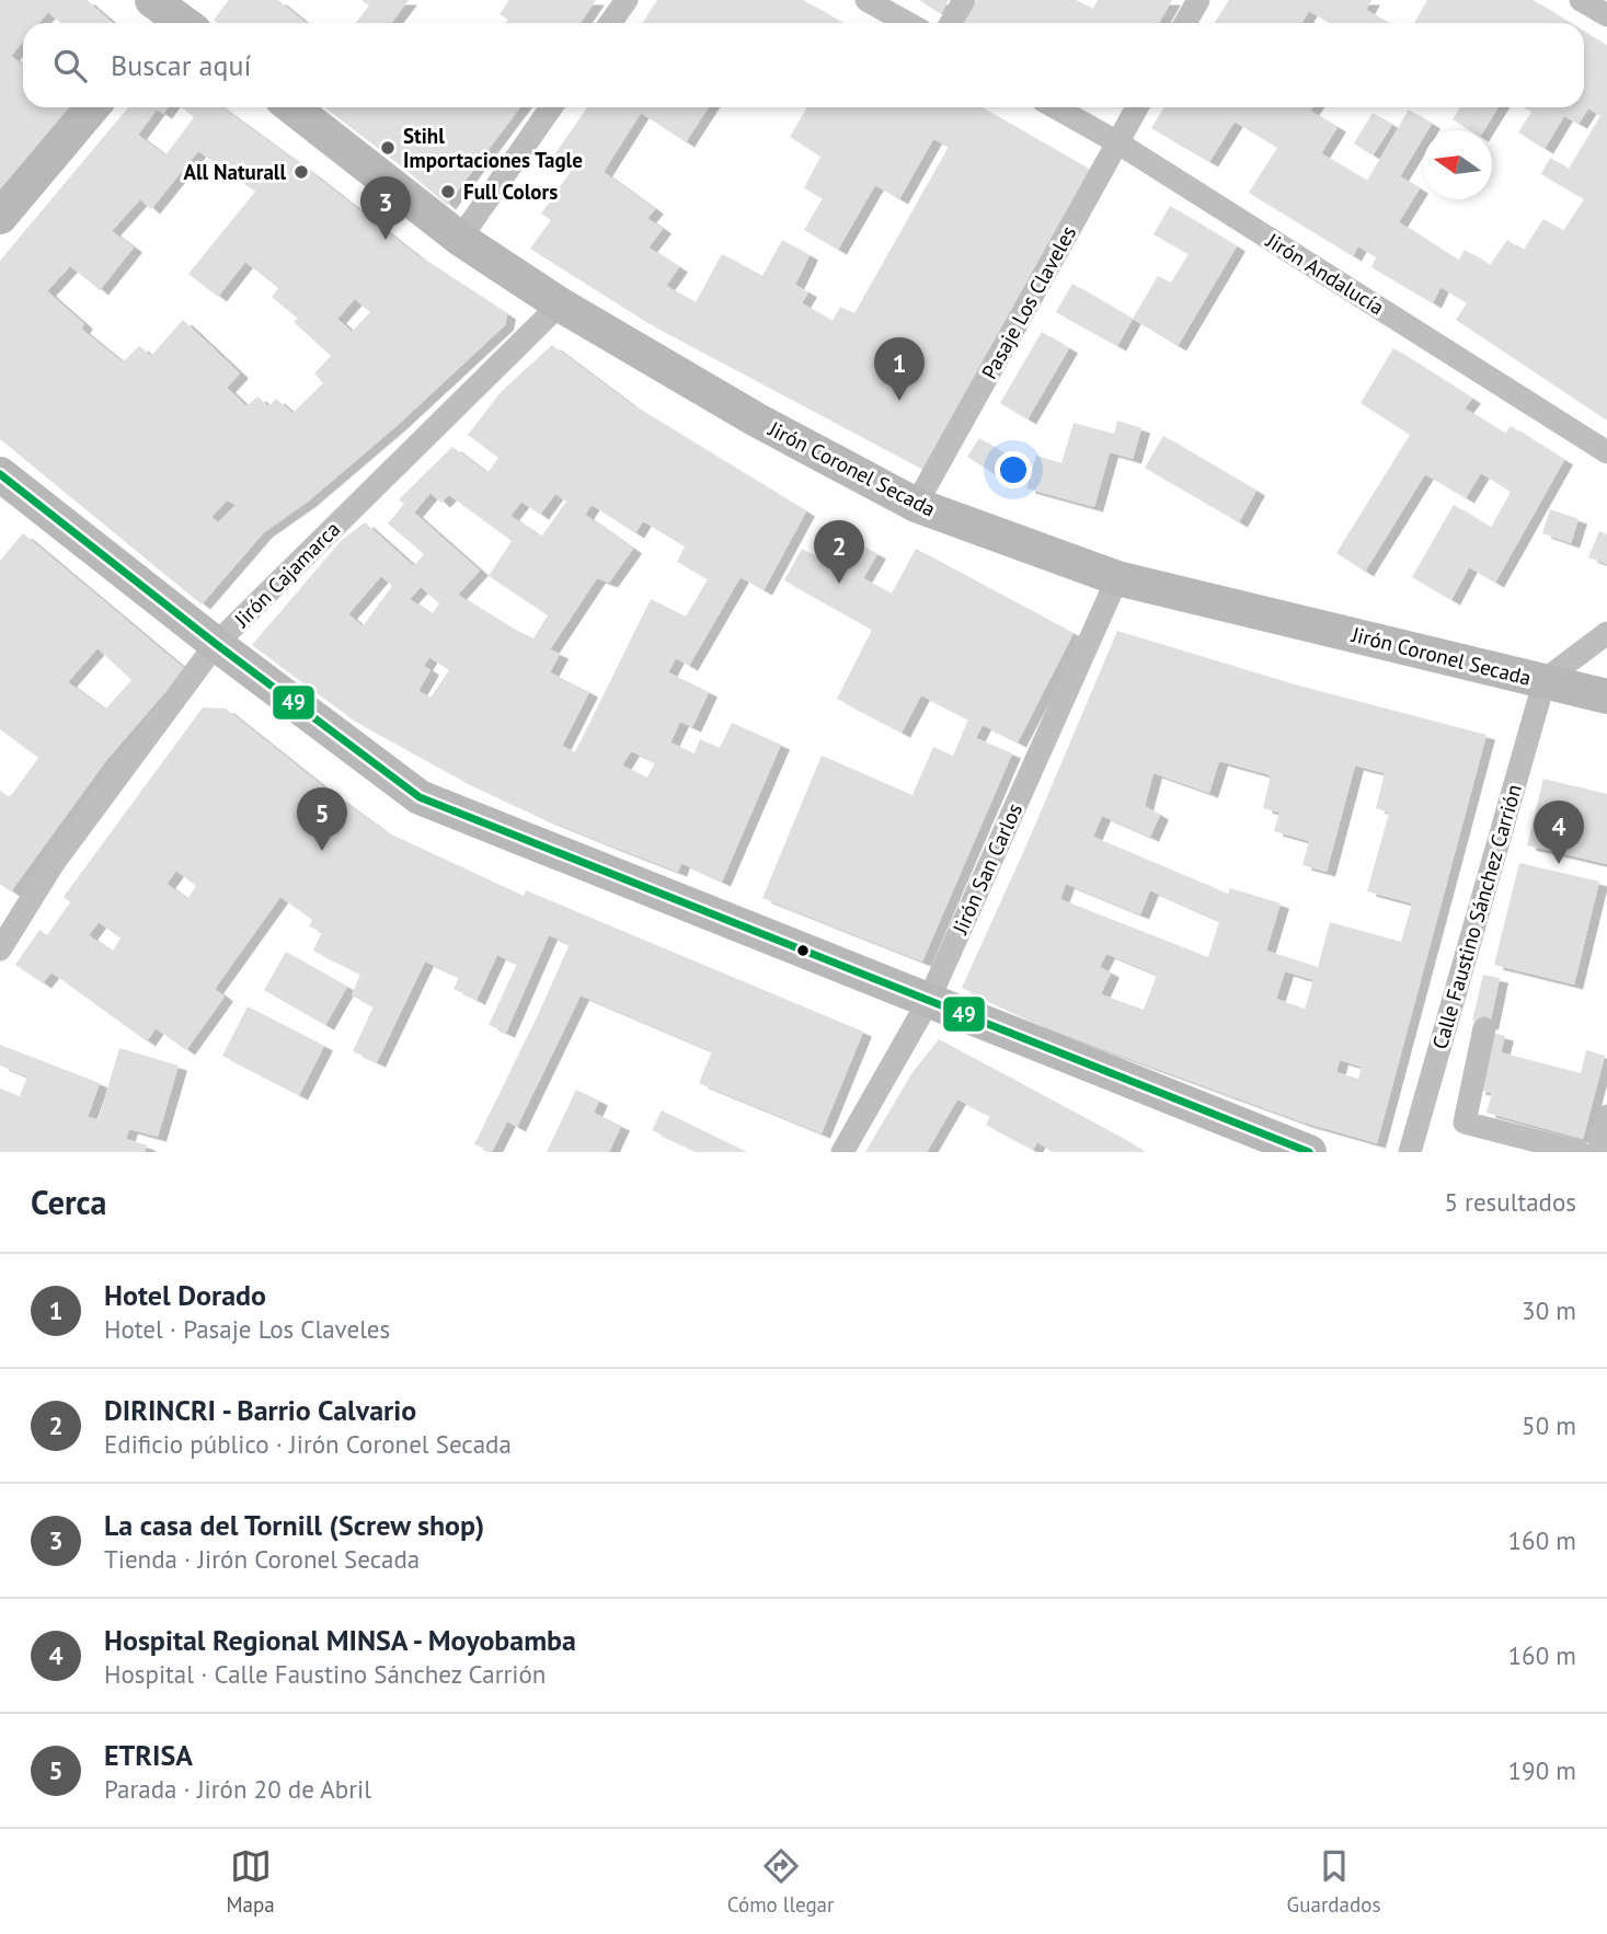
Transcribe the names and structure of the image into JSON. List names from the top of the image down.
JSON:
{
  "streets": {
    "main road": ["Jirón Coronel Secada"],
    "street": [
      "Jirón Andalucía",
      "Pasaje Los Claveles",
      "Jirón Cajamarca",
      "Jirón San Carlos",
      "Calle Faustino Sánchez Carrión"
    ]
  },
  "crossings": [
    ["Jirón Andalucía", "Pasaje Los Claveles"],
    ["Pasaje Los Claveles", "Jirón Coronel Secada"],
    ["Jirón Coronel Secada", "Jirón Cajamarca"],
    ["Jirón Coronel Secada", "Jirón San Carlos"],
    ["Jirón Coronel Secada", "Calle Faustino Sánchez Carrión"]
  ],
  "places": ["Stihl Importaciones Tagle", "All Naturall", "Full Colors"],
  "lines": ["transit line 49"],
  "north": "left",
  "page": {
    "search": "Buscar aquí",
    "pins": [
      "3",
      "1",
      "2",
      "5",
      "4"
    ],
    "heading": ["Cerca", "5 resultados"],
    "list": [
      {
        "mark": "1",
        "name": "Hotel Dorado",
        "note": "Hotel · Pasaje Los Claveles",
        "value": "30 m"
      },
      {
        "mark": "2",
        "name": "DIRINCRI - Barrio Calvario",
        "note": "Edificio público · Jirón Coronel Secada",
        "value": "50 m"
      },
      {
        "mark": "3",
        "name": "La casa del Tornill (Screw shop)",
        "note": "Tienda · Jirón Coronel Secada",
        "value": "160 m"
      },
      {
        "mark": "4",
        "name": "Hospital Regional MINSA - Moyobamba",
        "note": "Hospital · Calle Faustino Sánchez Carrión",
        "value": "160 m"
      },
      {
        "mark": "5",
        "name": "ETRISA",
        "note": "Parada · Jirón 20 de Abril",
        "value": "190 m"
      }
    ],
    "nav": ["Mapa", "Cómo llegar", "Guardados"]
  }
}
